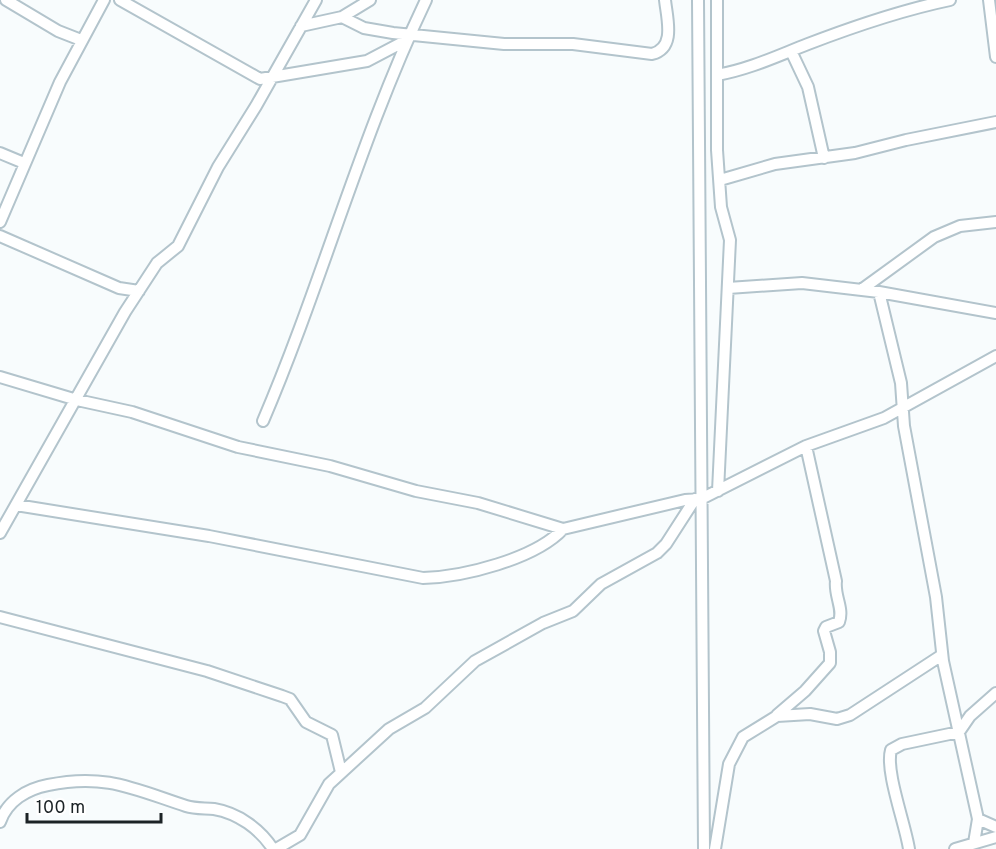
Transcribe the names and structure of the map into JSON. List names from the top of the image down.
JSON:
{
  "scale_bar": "100 m"
}
